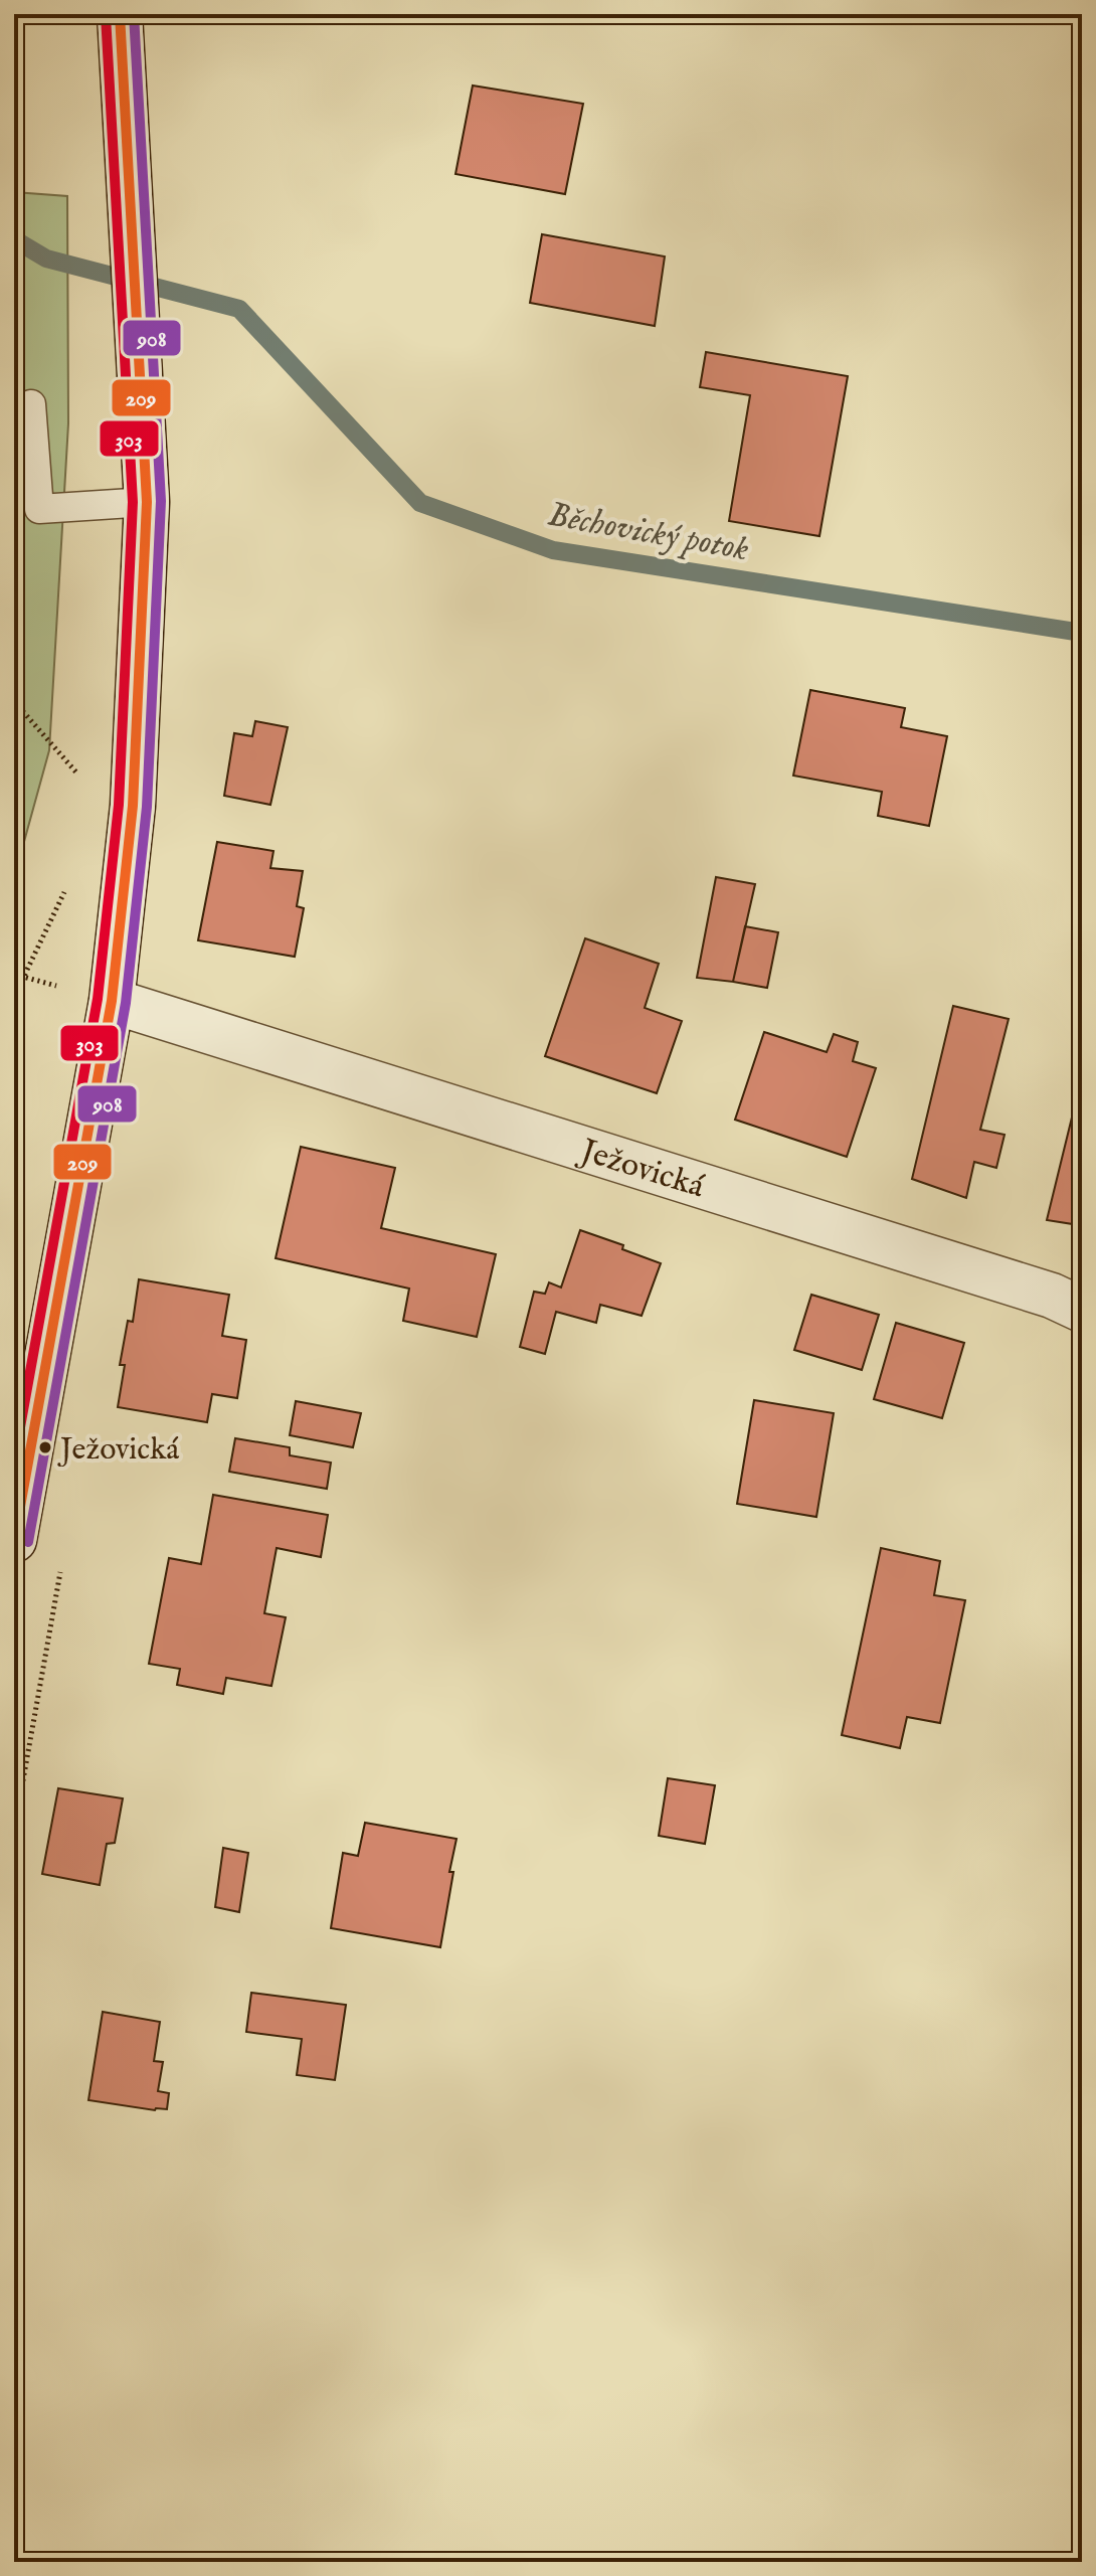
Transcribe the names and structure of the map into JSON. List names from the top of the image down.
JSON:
{
  "streets": {
    "street": ["Ježovická"]
  },
  "water": ["Běchovický potok"],
  "places": ["Ježovická"],
  "lines": ["transit line 209", "transit line 908", "transit line 303"]
}
